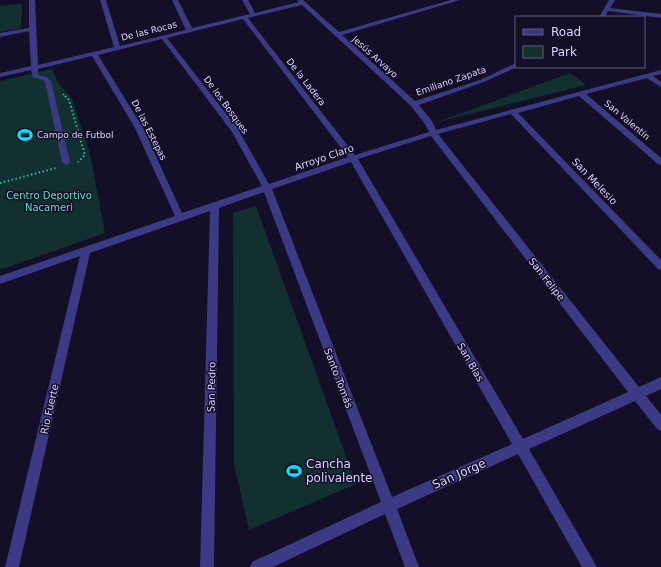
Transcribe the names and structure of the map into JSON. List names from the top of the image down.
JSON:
{
  "streets": {
    "street": [
      "De las Rocas",
      "Jesús Arvayo",
      "Emiliano Zapata",
      "De la Ladera",
      "De los Bosques",
      "San Valentín",
      "De las Estepas",
      "Arroyo Claro",
      "San Melesio",
      "San Felipe",
      "San Blas",
      "Santo Tomás",
      "San Pedro",
      "Rio Fuerte",
      "San Jorge"
    ]
  },
  "crossings": [
    ["De las Rocas", "Jesús Arvayo"],
    ["De las Rocas", "De la Ladera"],
    ["De las Rocas", "De los Bosques"],
    ["De las Rocas", "De las Estepas"],
    ["Jesús Arvayo", "Emiliano Zapata"],
    ["Jesús Arvayo", "Arroyo Claro"],
    ["Jesús Arvayo", "San Felipe"],
    ["De la Ladera", "Arroyo Claro"],
    ["De la Ladera", "San Blas"],
    ["De los Bosques", "Arroyo Claro"],
    ["De los Bosques", "Santo Tomás"],
    ["San Valentín", "Arroyo Claro"],
    ["De las Estepas", "Arroyo Claro"],
    ["Arroyo Claro", "San Melesio"],
    ["Arroyo Claro", "San Felipe"],
    ["Arroyo Claro", "San Blas"],
    ["Arroyo Claro", "Santo Tomás"],
    ["Arroyo Claro", "San Pedro"],
    ["Arroyo Claro", "Rio Fuerte"],
    ["San Felipe", "San Jorge"],
    ["San Blas", "San Jorge"],
    ["Santo Tomás", "San Jorge"]
  ],
  "parks": ["Centro Deportivo Nacameri"],
  "places": {
    "sports": ["Campo de Futbol", "Cancha polivalente"]
  },
  "legend": ["Road", "Park"]
}
